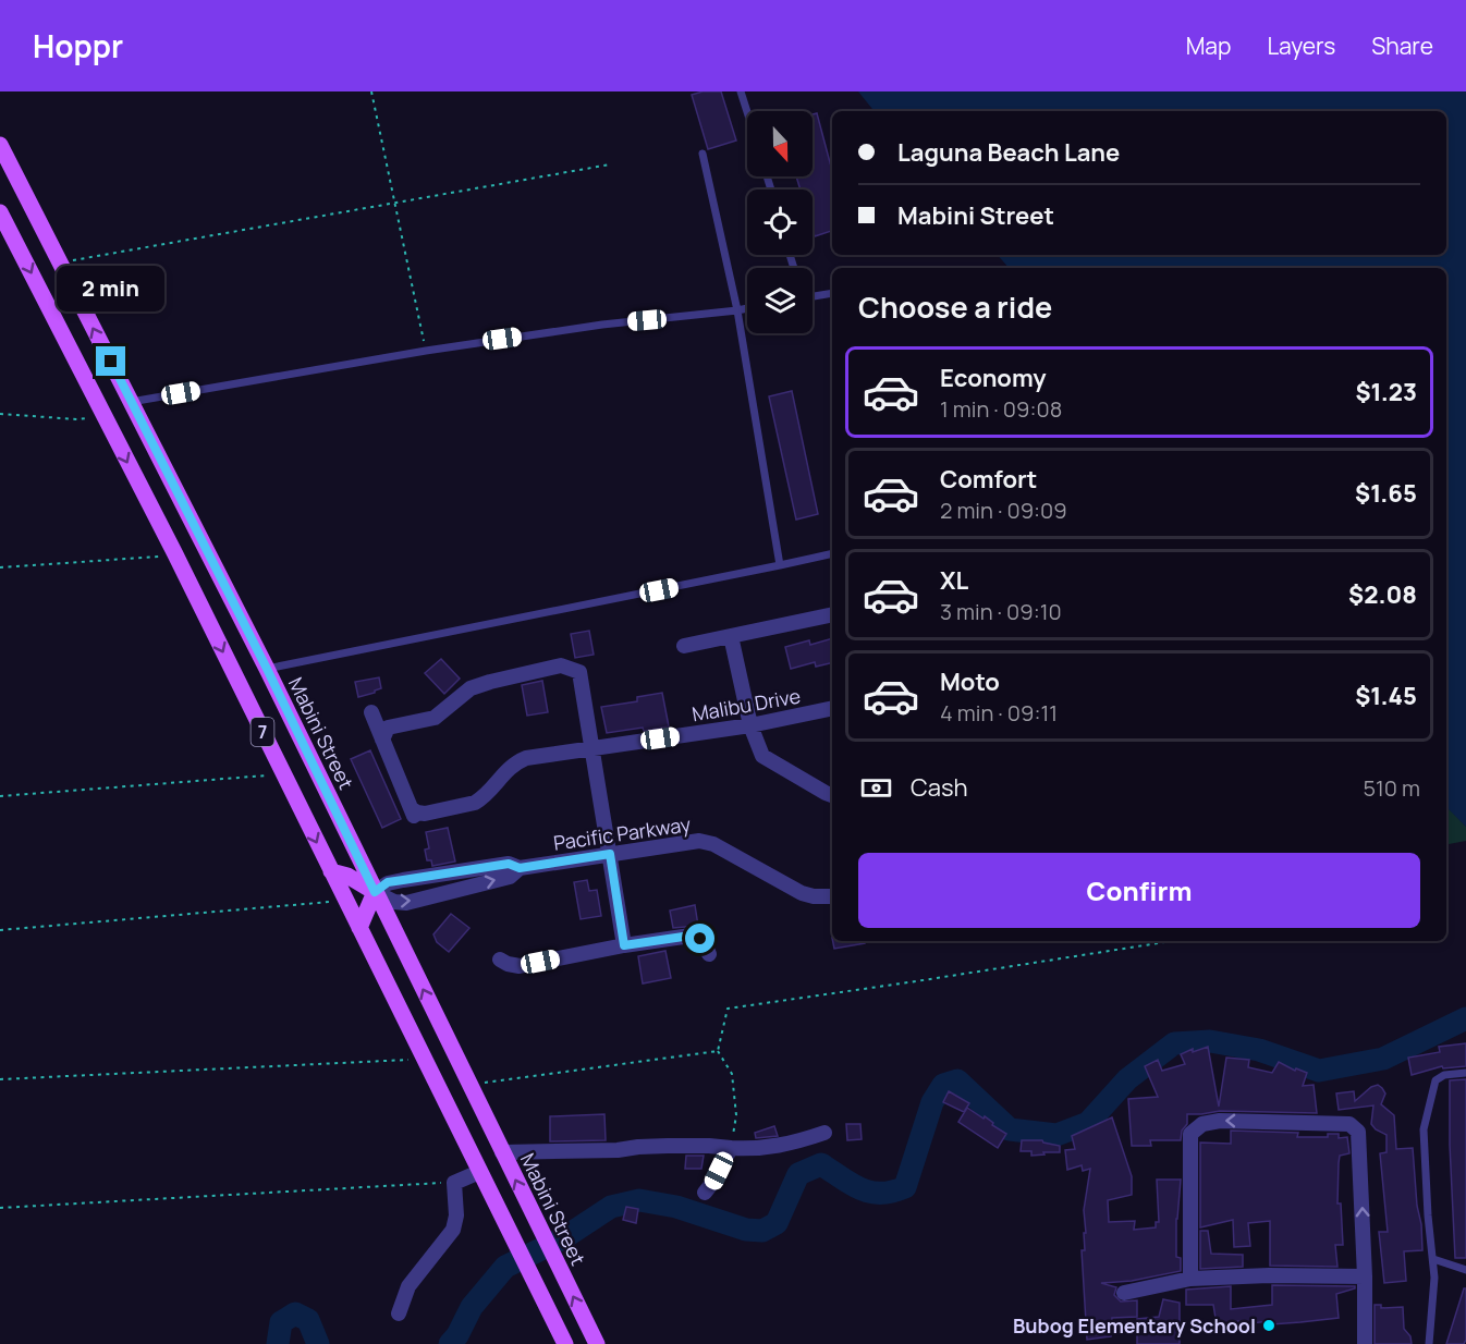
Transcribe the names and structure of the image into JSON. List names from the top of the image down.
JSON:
{
  "streets": {
    "main road": ["7", "Mabini Street"],
    "street": ["Malibu Drive", "Pacific Parkway"]
  },
  "crossings": [
    ["Mabini Street", "Pacific Parkway"]
  ],
  "places": ["Bubog Elementary School"],
  "north": "bottom",
  "page": {
    "header": "Hoppr",
    "nav": ["Map", "Layers", "Share"],
    "banner": ["Laguna Beach Lane", "Mabini Street"],
    "bubble": "2 min",
    "heading": "Choose a ride",
    "list": [
      {
        "name": "Economy",
        "note": "1 min · 09:08",
        "value": "$1.23"
      },
      {
        "name": "Comfort",
        "note": "2 min · 09:09",
        "value": "$1.65"
      },
      {
        "name": "XL",
        "note": "3 min · 09:10",
        "value": "$2.08"
      },
      {
        "name": "Moto",
        "note": "4 min · 09:11",
        "value": "$1.45"
      }
    ],
    "pay": ["Cash", "510 m"],
    "buttons": "Confirm"
  }
}
